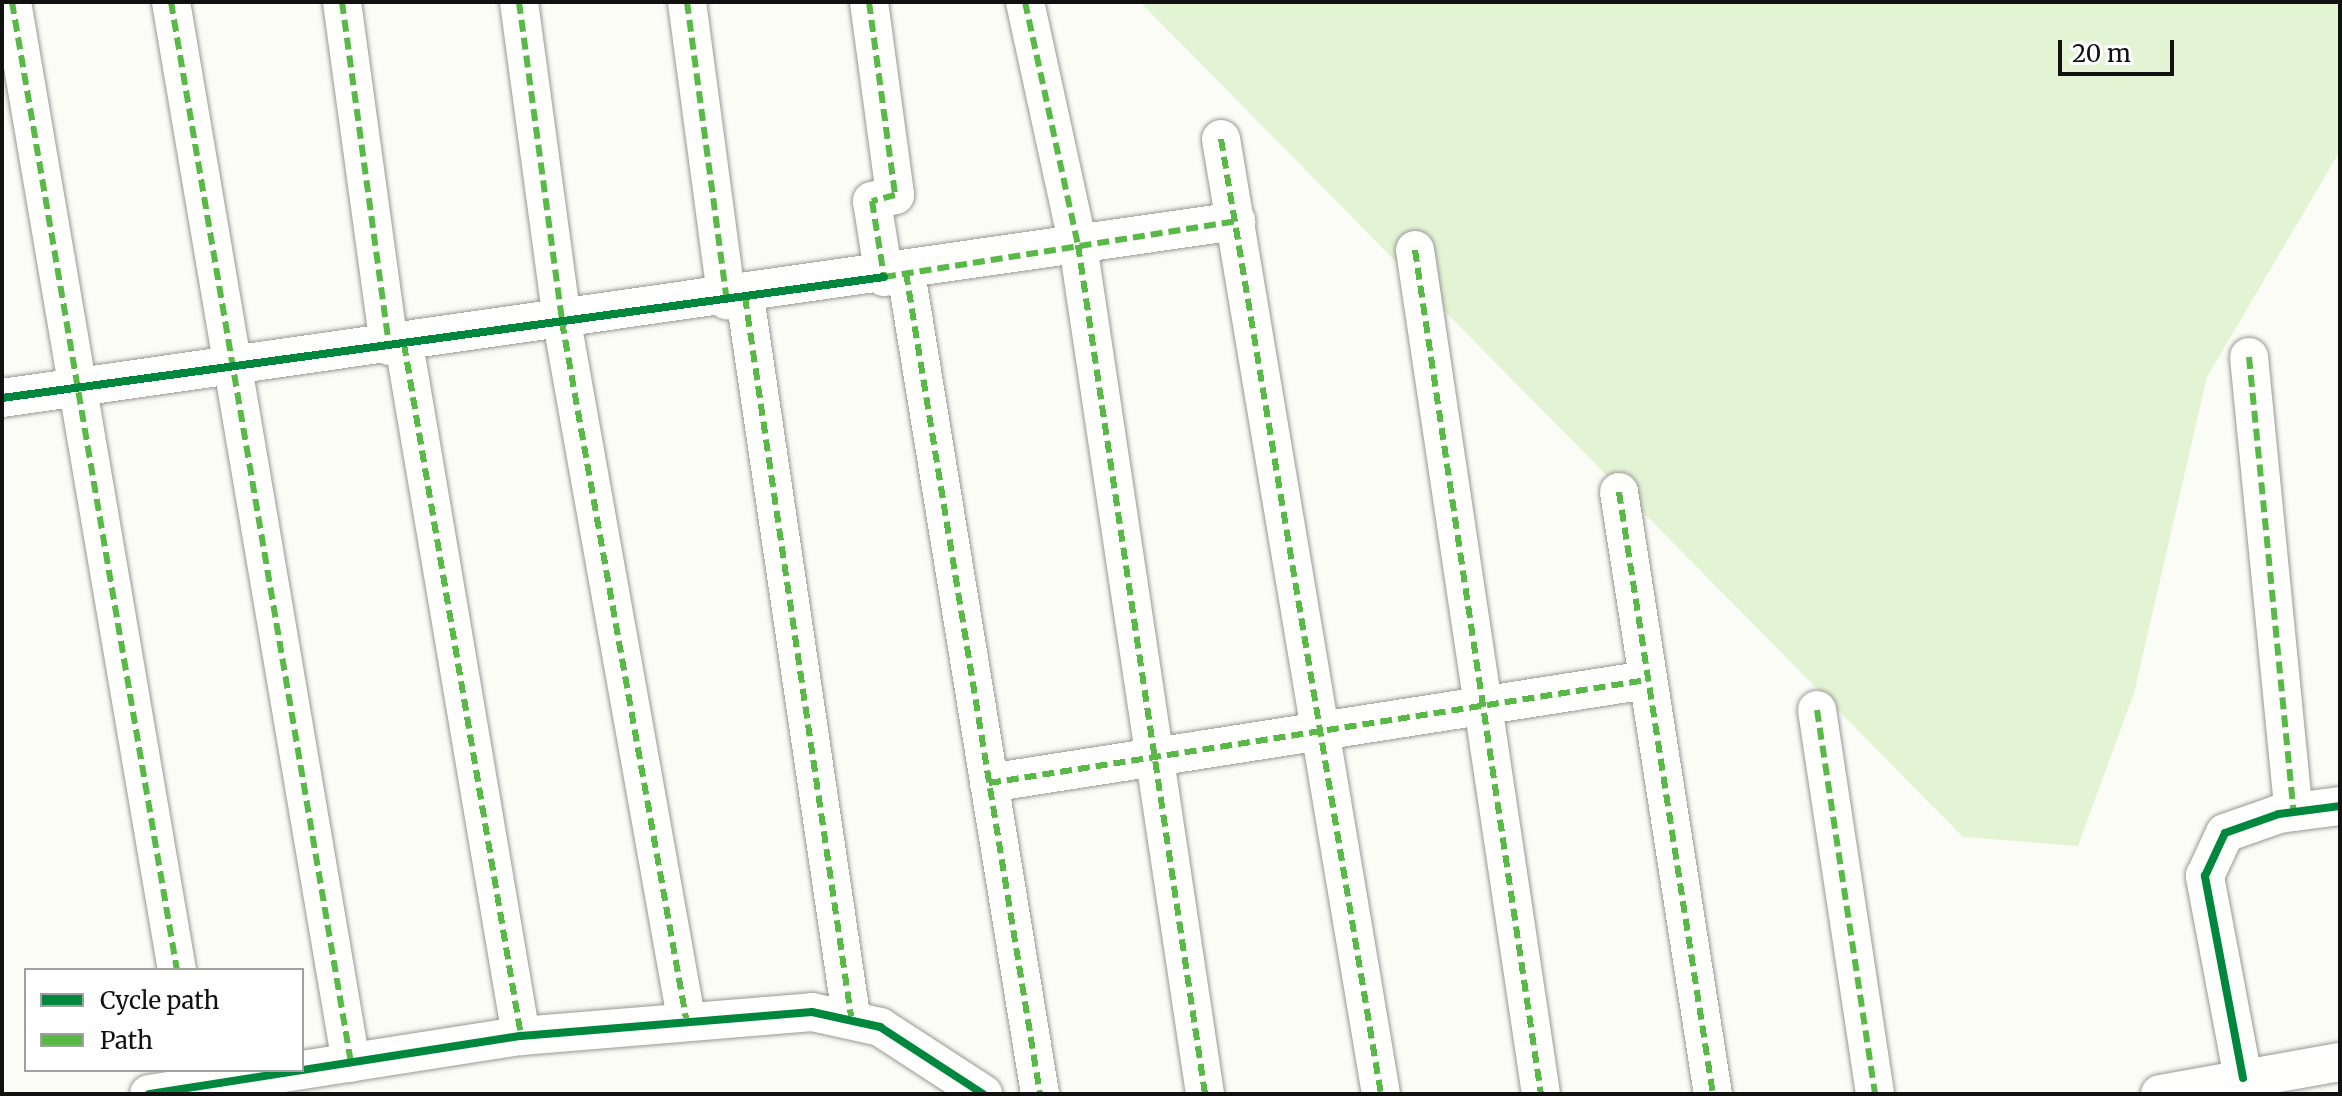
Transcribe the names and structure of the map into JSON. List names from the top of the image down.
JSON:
{
  "legend": ["Cycle path", "Path"],
  "scale_bar": "20 m"
}
